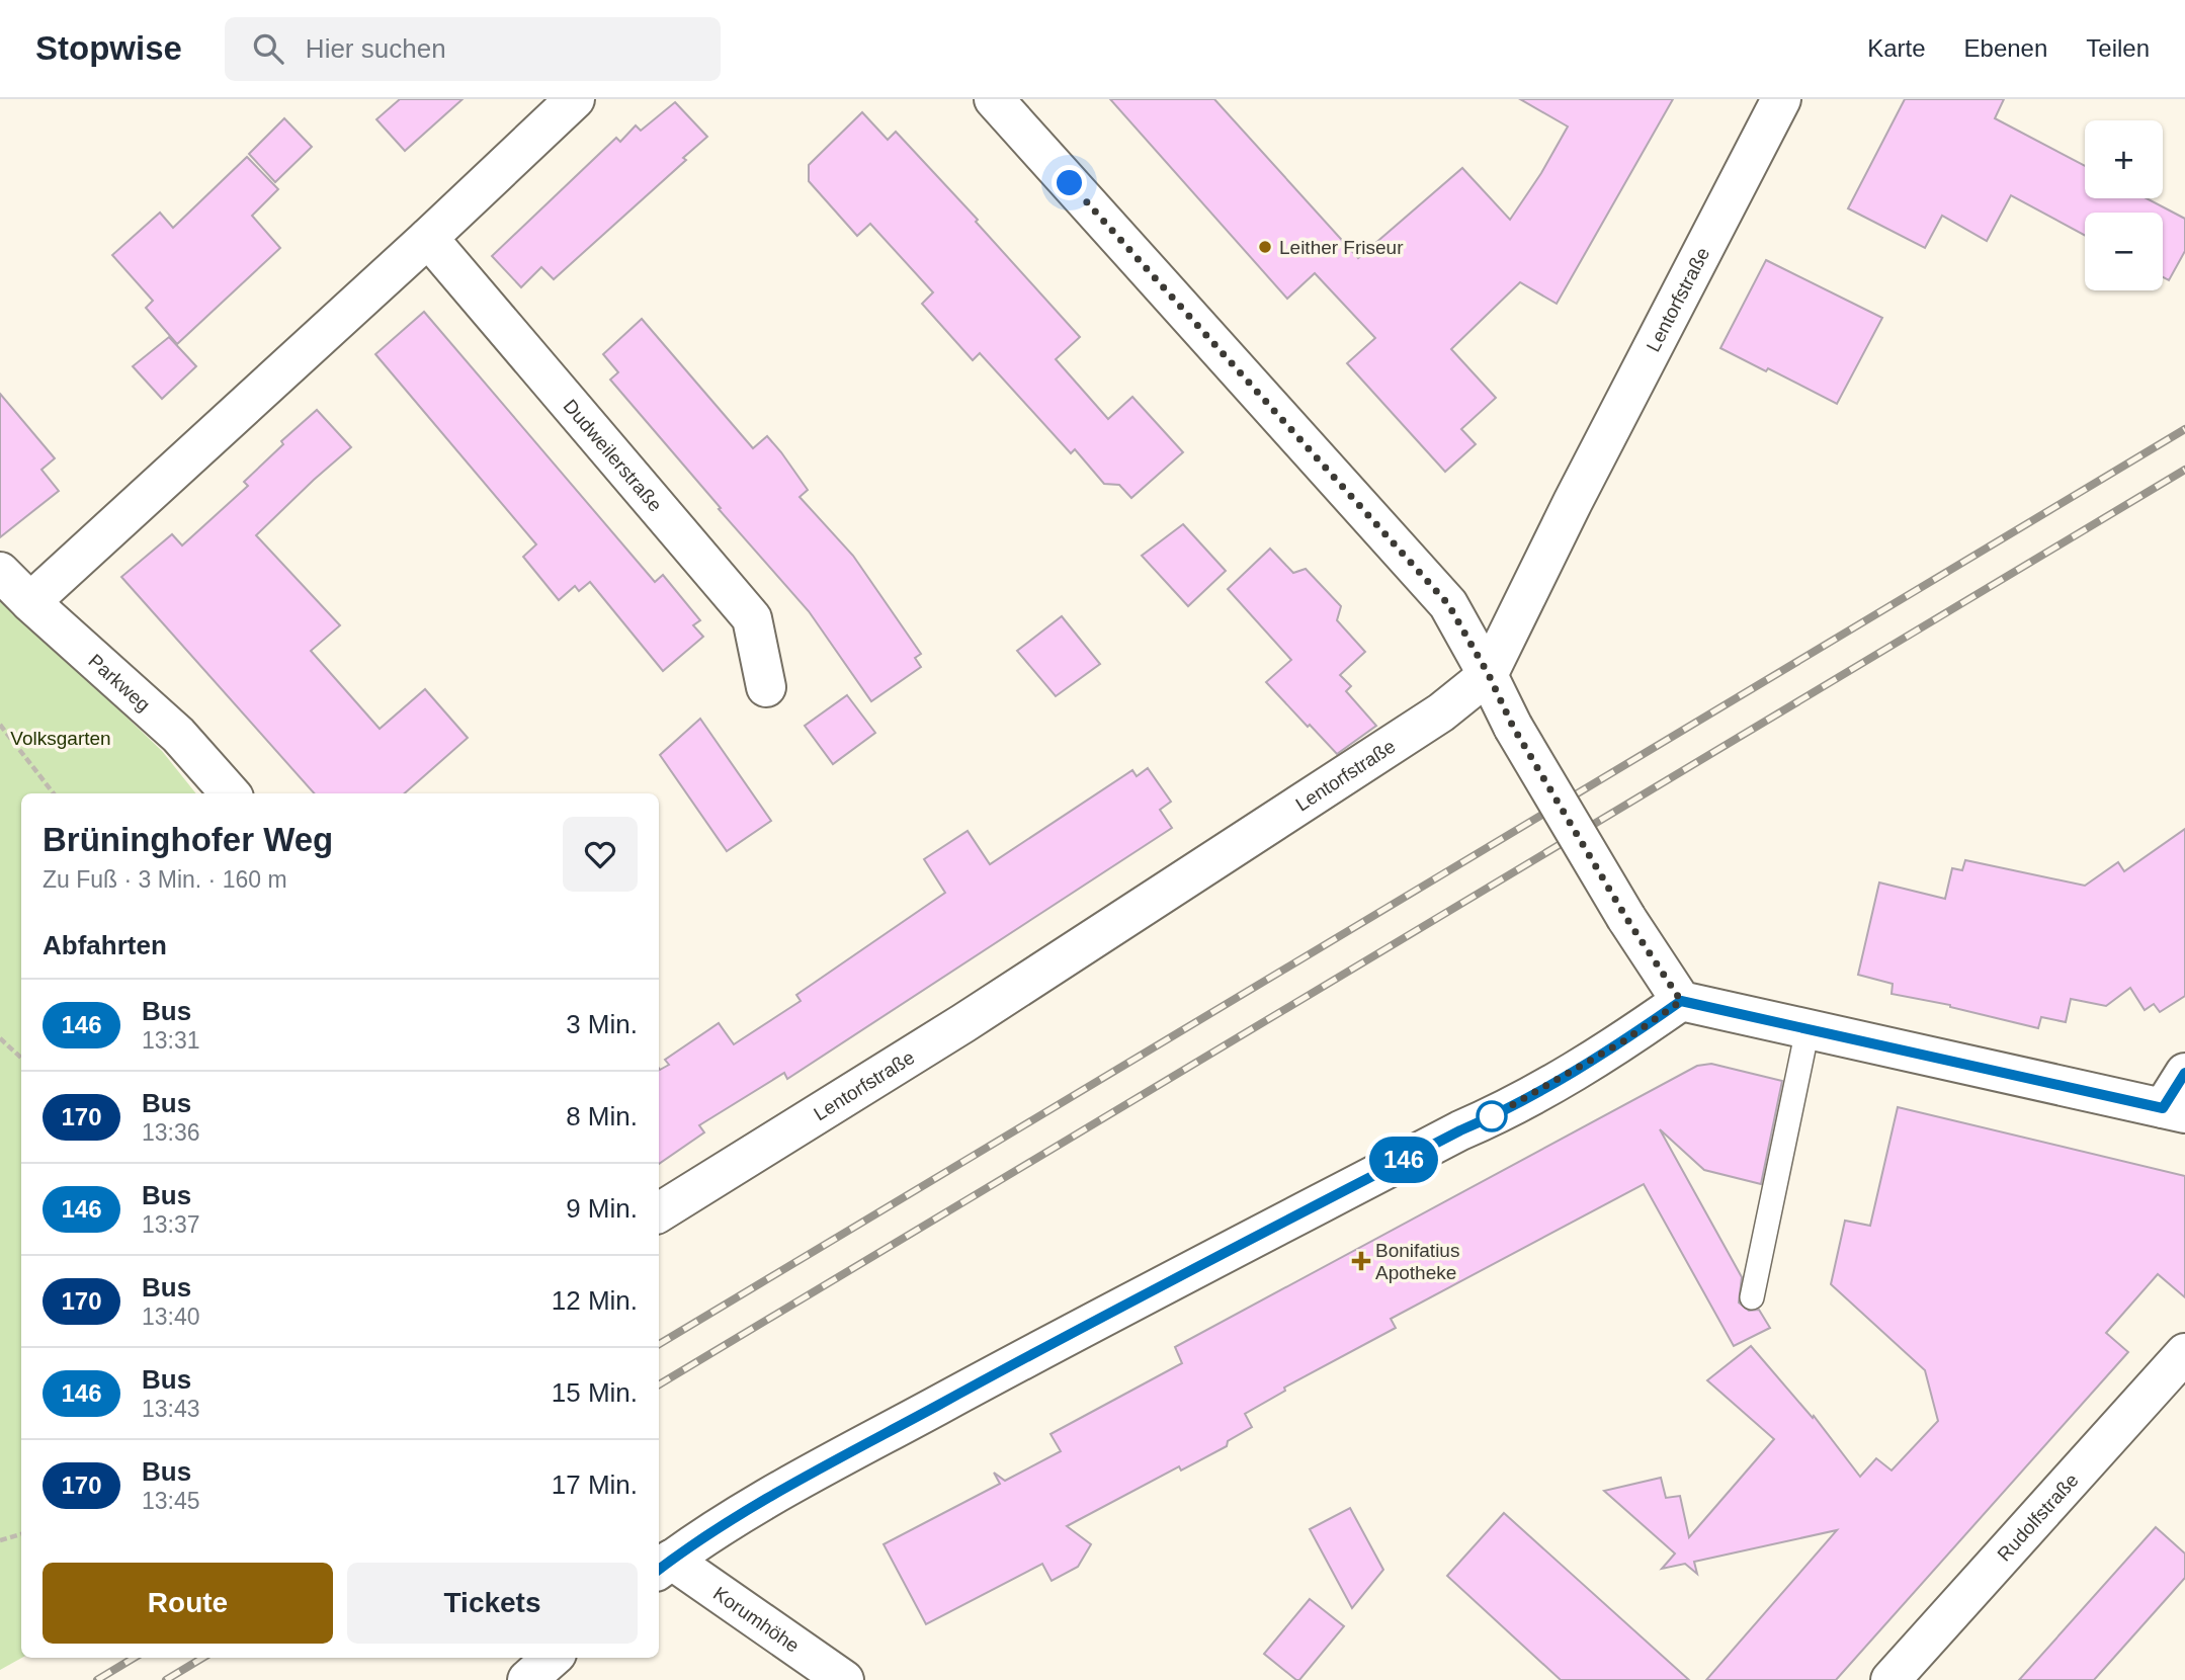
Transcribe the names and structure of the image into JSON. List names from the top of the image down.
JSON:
{
  "streets": {
    "street": [
      "Lentorfstraße",
      "Dudweilerstraße",
      "Parkweg",
      "Rudolfstraße",
      "Korumhöhe"
    ]
  },
  "parks": ["Volksgarten"],
  "places": {
    "other": ["Leither Friseur"],
    "health": ["Bonifatius Apotheke"]
  },
  "lines": ["bus line 146"],
  "page": {
    "header": "Stopwise",
    "search": "Hier suchen",
    "nav": ["Karte", "Ebenen", "Teilen"],
    "on_map": "146",
    "map_buttons": ["+", "−"],
    "heading": [
      ["Brüninghofer Weg", "Zu Fuß · 3 Min. · 160 m"],
      "Abfahrten"
    ],
    "list": [
      {
        "mark": "146",
        "name": "Bus",
        "note": "13:31",
        "value": "3 Min."
      },
      {
        "mark": "170",
        "name": "Bus",
        "note": "13:36",
        "value": "8 Min."
      },
      {
        "mark": "146",
        "name": "Bus",
        "note": "13:37",
        "value": "9 Min."
      },
      {
        "mark": "170",
        "name": "Bus",
        "note": "13:40",
        "value": "12 Min."
      },
      {
        "mark": "146",
        "name": "Bus",
        "note": "13:43",
        "value": "15 Min."
      },
      {
        "mark": "170",
        "name": "Bus",
        "note": "13:45",
        "value": "17 Min."
      }
    ],
    "buttons": ["Route", "Tickets"]
  }
}
